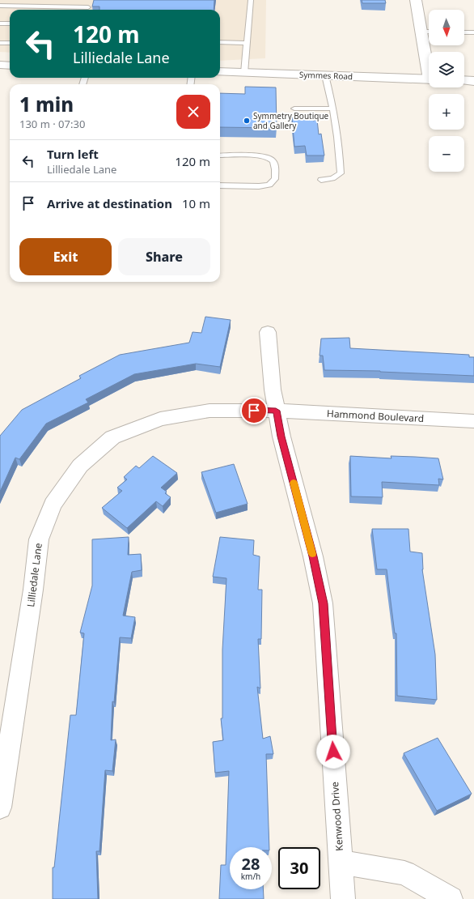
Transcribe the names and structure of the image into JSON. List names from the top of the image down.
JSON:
{
  "streets": {
    "street": [
      "Symmes Road",
      "Hammond Boulevard",
      "Lilliedale Lane",
      "Kenwood Drive"
    ]
  },
  "crossings": [
    ["Hammond Boulevard", "Lilliedale Lane"],
    ["Hammond Boulevard", "Kenwood Drive"],
    ["Lilliedale Lane", "Kenwood Drive"]
  ],
  "places": ["Symmetry Boutique and Gallery"],
  "north": "bottom",
  "page": {
    "map_buttons": ["+", "−"],
    "turn": ["120 m", "Lilliedale Lane"],
    "heading": ["1 min", "130 m · 07:30"],
    "list": [
      {
        "name": "Turn left",
        "note": "Lilliedale Lane",
        "value": "120 m"
      },
      {
        "name": "Arrive at destination",
        "value": "10 m"
      }
    ],
    "buttons": ["Exit", "Share"],
    "speed": "28 km/h",
    "limit": "30"
  }
}
